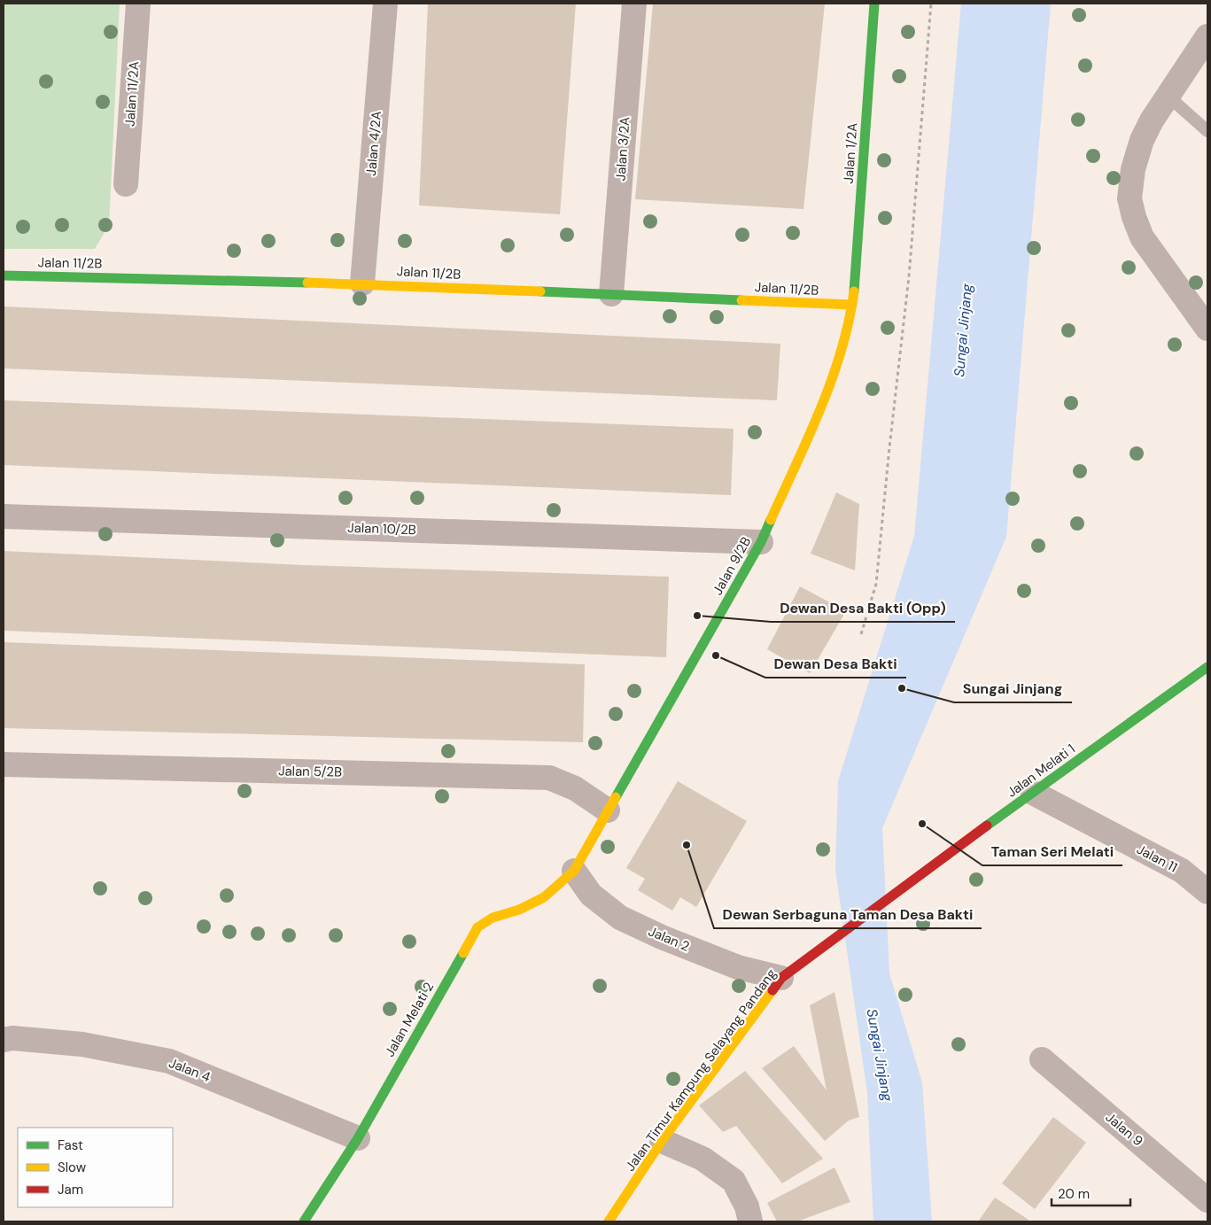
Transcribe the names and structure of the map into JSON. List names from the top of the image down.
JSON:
{
  "streets": {
    "street": [
      "Jalan 11/2A",
      "Jalan 4/2A",
      "Jalan 3/2A",
      "Jalan 1/2A",
      "Jalan 11/2B",
      "Jalan 10/2B",
      "Jalan 9/2B",
      "Jalan Melati 1",
      "Jalan 5/2B",
      "Jalan 11",
      "Jalan 2",
      "Jalan Melati 2",
      "Jalan 4",
      "Jalan Timur Kampung Selayang Pandang",
      "Jalan 9"
    ]
  },
  "crossings": [
    ["Jalan 4/2A", "Jalan 11/2B"],
    ["Jalan 3/2A", "Jalan 11/2B"],
    ["Jalan 1/2A", "Jalan 11/2B"],
    ["Jalan 1/2A", "Jalan 9/2B"],
    ["Jalan 11/2B", "Jalan 9/2B"],
    ["Jalan 10/2B", "Jalan 9/2B"],
    ["Jalan 9/2B", "Jalan 5/2B"],
    ["Jalan 9/2B", "Jalan 2"],
    ["Jalan 9/2B", "Jalan Melati 2"],
    ["Jalan Melati 1", "Jalan 11"],
    ["Jalan Melati 1", "Jalan Timur Kampung Selayang Pandang"],
    ["Jalan 2", "Jalan Melati 2"],
    ["Jalan 2", "Jalan Timur Kampung Selayang Pandang"],
    ["Jalan Melati 2", "Jalan 4"]
  ],
  "water": ["Sungai Jinjang"],
  "places": [
    "Dewan Desa Bakti (Opp)",
    "Dewan Desa Bakti",
    "Sungai Jinjang",
    "Taman Seri Melati",
    "Dewan Serbaguna Taman Desa Bakti"
  ],
  "legend": ["Fast", "Slow", "Jam"],
  "scale_bar": "20 m"
}
